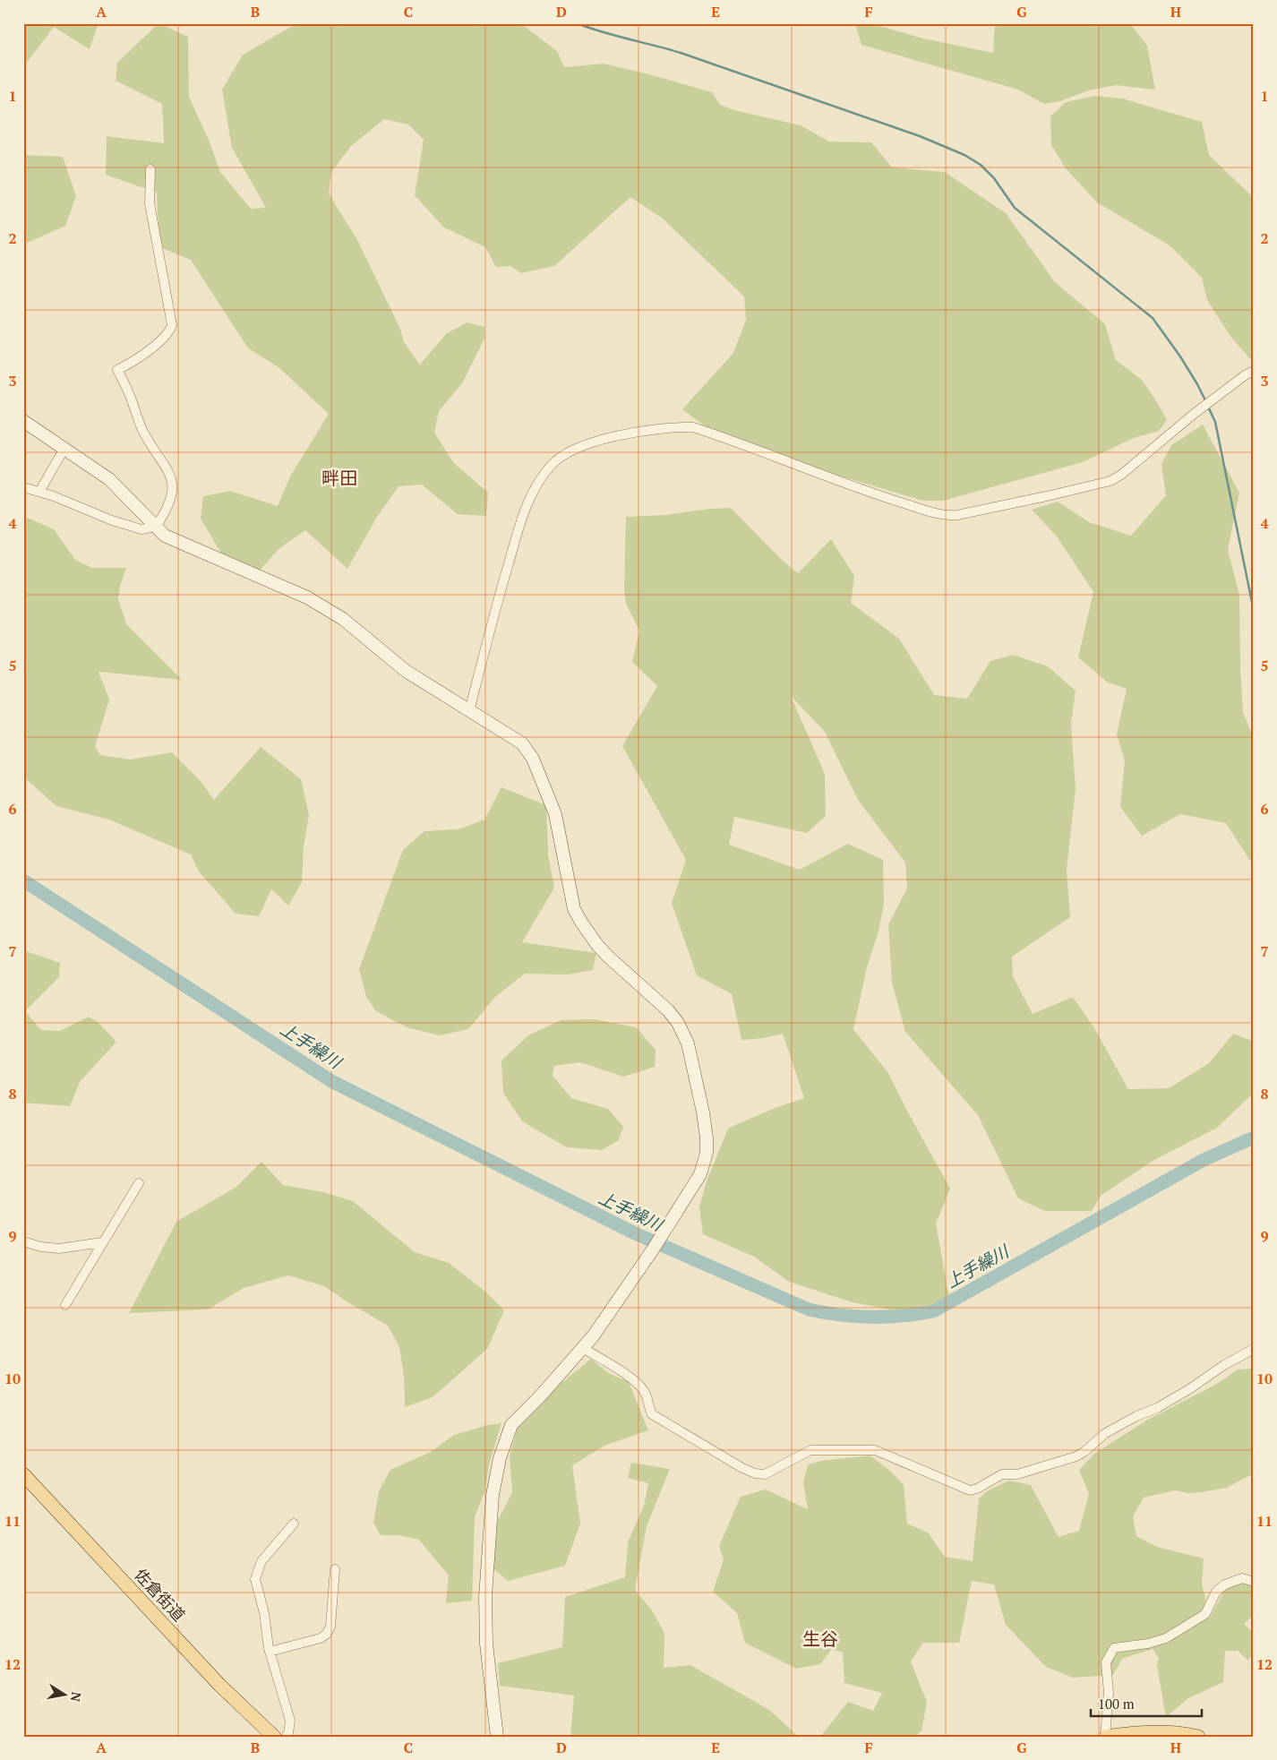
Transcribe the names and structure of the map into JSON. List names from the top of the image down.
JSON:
{
  "streets": {
    "main road": ["佐倉街道"]
  },
  "districts": ["畔田", "生谷"],
  "water": ["上手繰川"],
  "scale_bar": "100 m",
  "north": "right",
  "grid": {
    "columns": [
      "A",
      "B",
      "C",
      "D",
      "E",
      "F",
      "G",
      "H"
    ],
    "rows": [
      "1",
      "2",
      "3",
      "4",
      "5",
      "6",
      "7",
      "8",
      "9",
      "10",
      "11",
      "12"
    ]
  }
}
